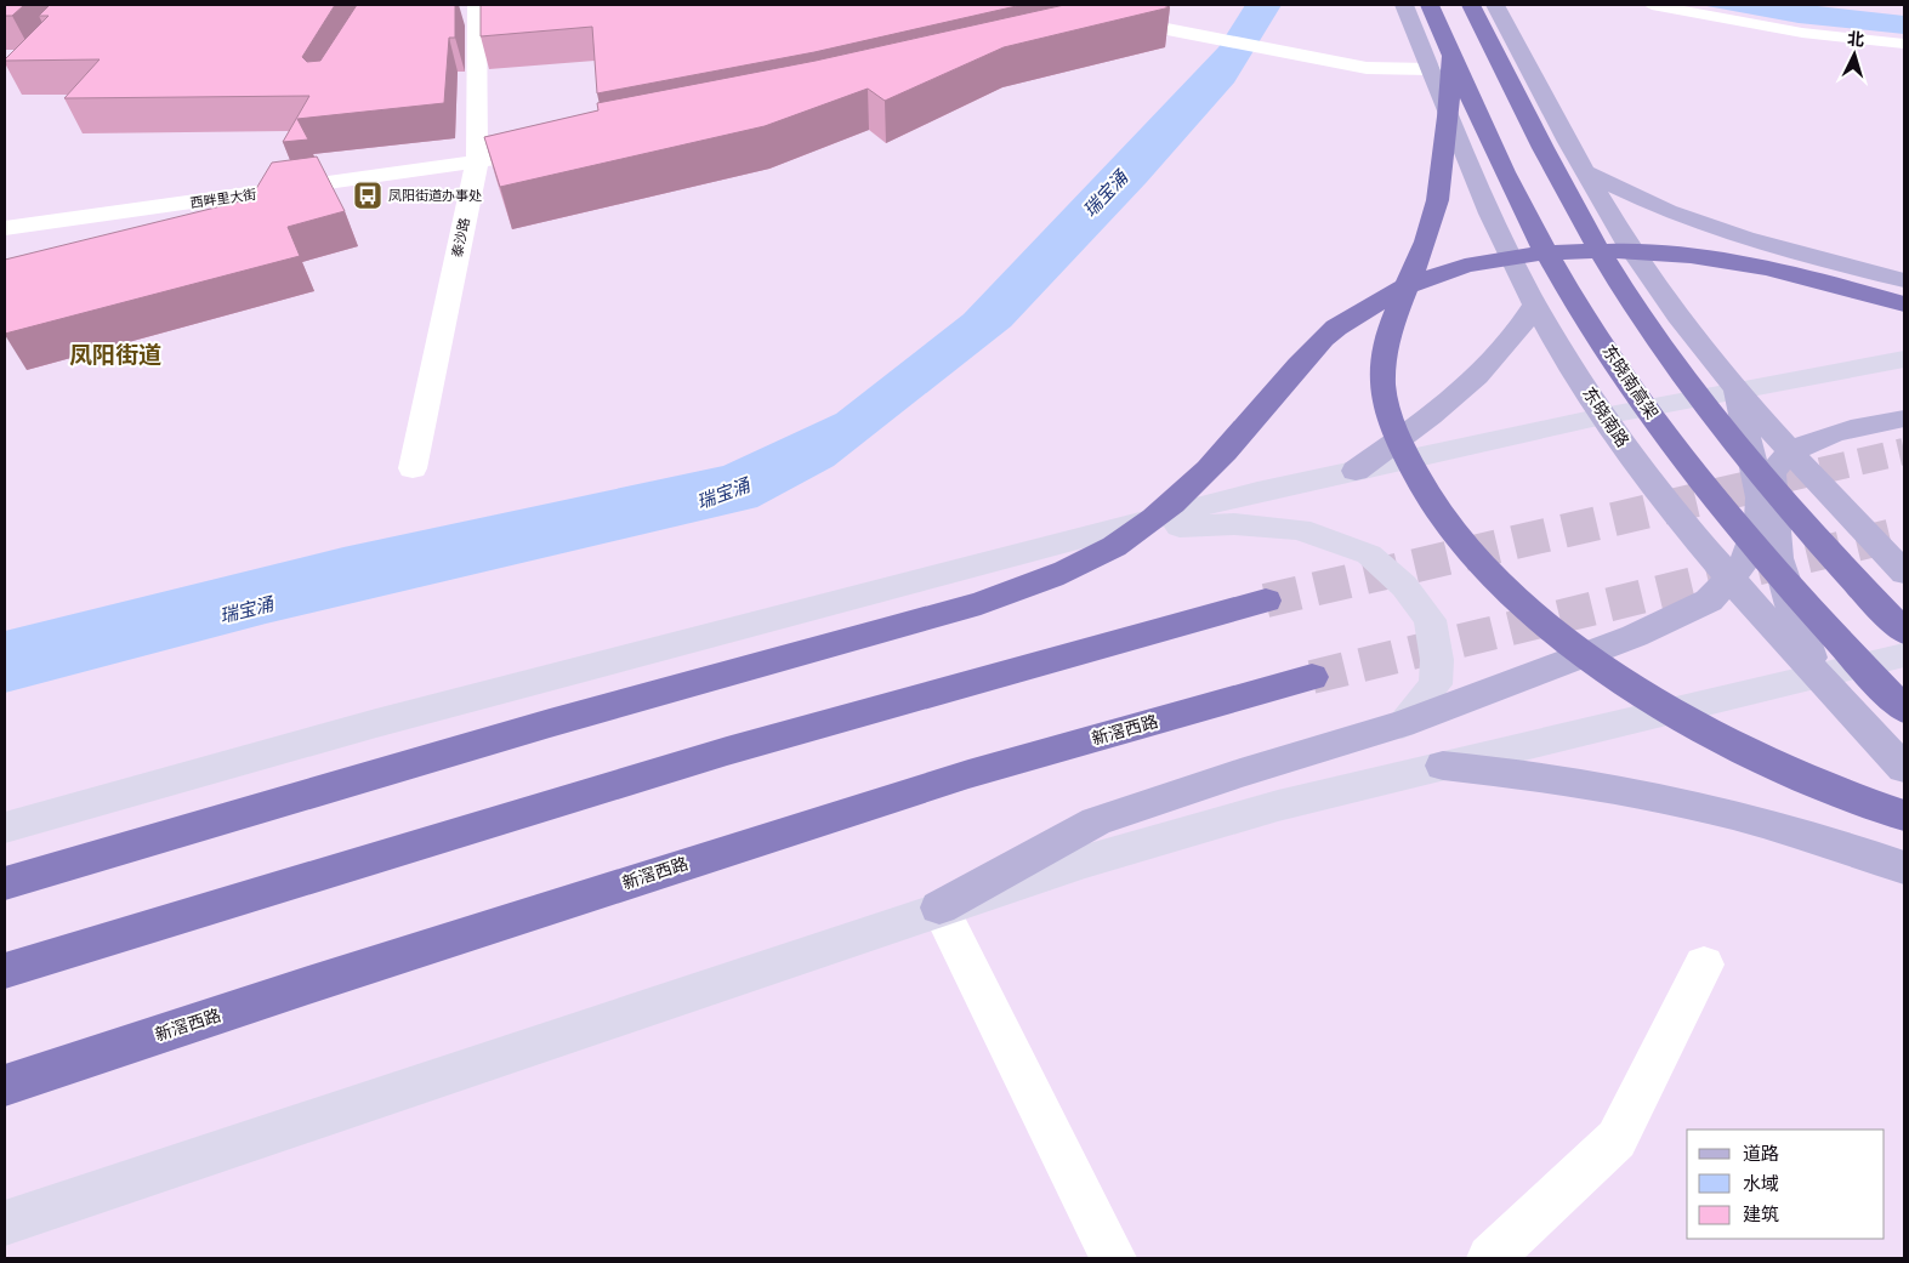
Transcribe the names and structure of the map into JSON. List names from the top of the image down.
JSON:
{
  "streets": {
    "highway": ["东晓南高架", "新滘西路"],
    "main road": ["东晓南路"],
    "street": ["西畔里大街", "泰沙路"]
  },
  "crossings": [
    ["西畔里大街", "泰沙路"],
    ["东晓南高架", "东晓南路"]
  ],
  "districts": ["凤阳街道"],
  "water": ["瑞宝涌"],
  "places": {
    "bus stop": ["凤阳街道办事处"]
  },
  "legend": ["道路", "水域", "建筑"],
  "north": "top"
}
